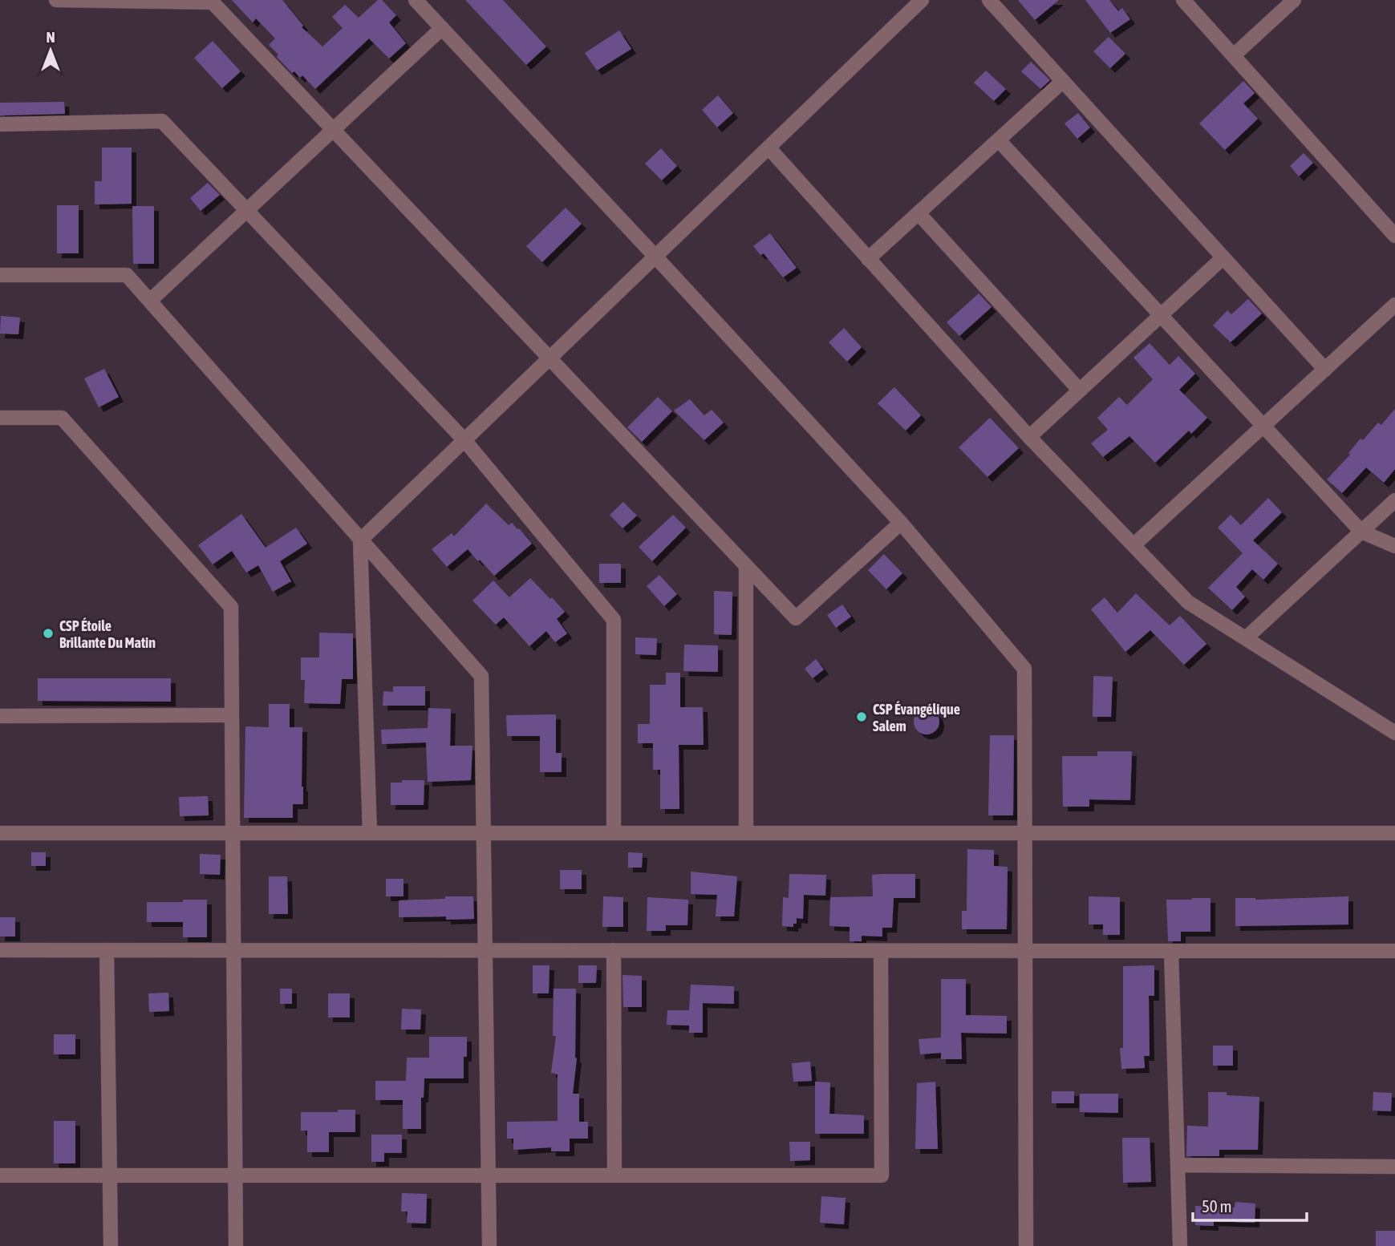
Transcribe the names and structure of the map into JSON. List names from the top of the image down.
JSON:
{
  "places": ["CSP Étoile Brillante Du Matin", "CSP Évangélique Salem"],
  "scale_bar": "50 m",
  "north": "top"
}
